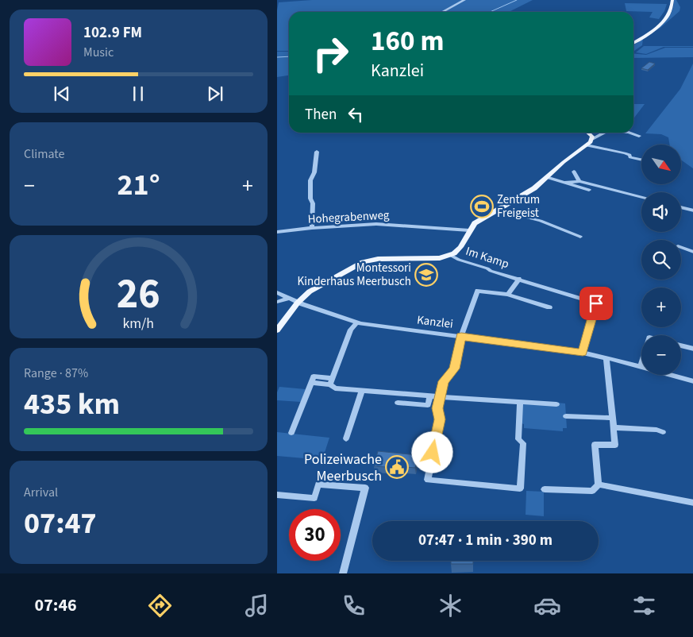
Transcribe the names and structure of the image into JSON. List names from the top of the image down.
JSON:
{
  "streets": {
    "street": ["Hohegrabenweg", "Im Kamp", "Kanzlei"]
  },
  "crossings": [
    ["Im Kamp", "Kanzlei"]
  ],
  "places": {
    "sports": ["Zentrum Freigeist"],
    "school or university": ["Montessori Kinderhaus Meerbusch"],
    "public building": ["Polizeiwache Meerbusch"]
  },
  "north": "bottom right",
  "page": {
    "turn": ["160 m", "Kanzlei"],
    "song": ["102.9 FM", "Music"],
    "then": "Then",
    "tile": [
      "Climate",
      ["Range · 87%", "435 km"],
      ["Arrival", "07:47"]
    ],
    "map_buttons": ["+", "−"],
    "heat": ["−", "21°", "+"],
    "limit": "30",
    "trip": "07:47 · 1 min · 390 m",
    "tabs": "07:46",
    "gauge": ["26", "km/h"]
  }
}
